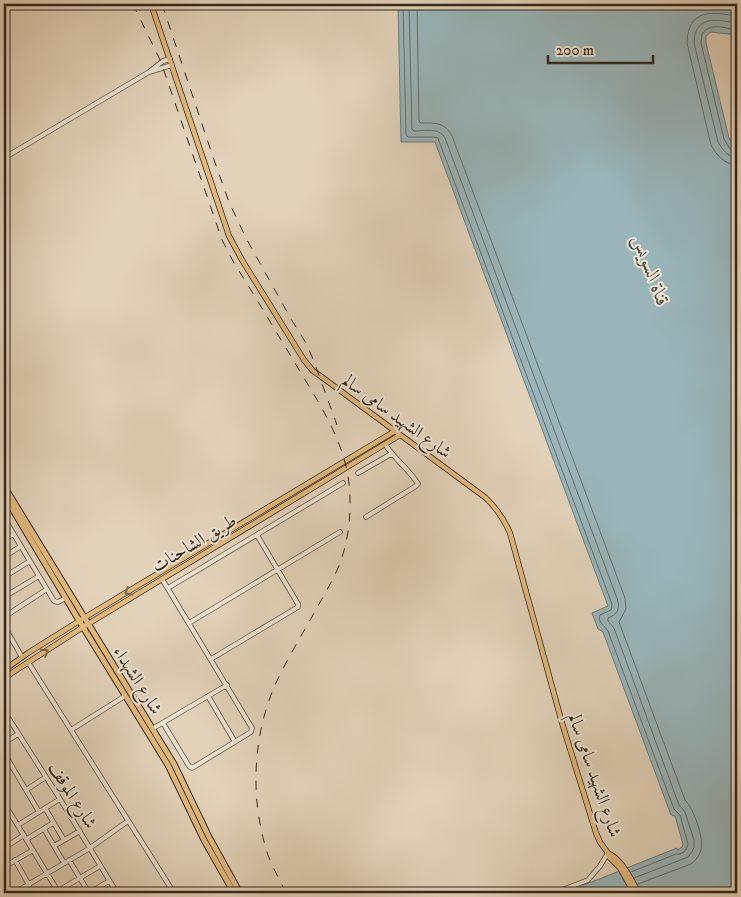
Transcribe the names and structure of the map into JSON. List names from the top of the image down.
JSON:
{
  "streets": {
    "highway": ["شارع الشهداء"],
    "main road": ["شارع الشهيد سامى سالم", "طريق الشاحنات"],
    "street": ["شارع الموقف"]
  },
  "crossings": [
    ["شارع الشهيد سامى سالم", "طريق الشاحنات"],
    ["طريق الشاحنات", "شارع الشهداء"]
  ],
  "water": ["قناة السويس"],
  "scale_bar": "200 m"
}
